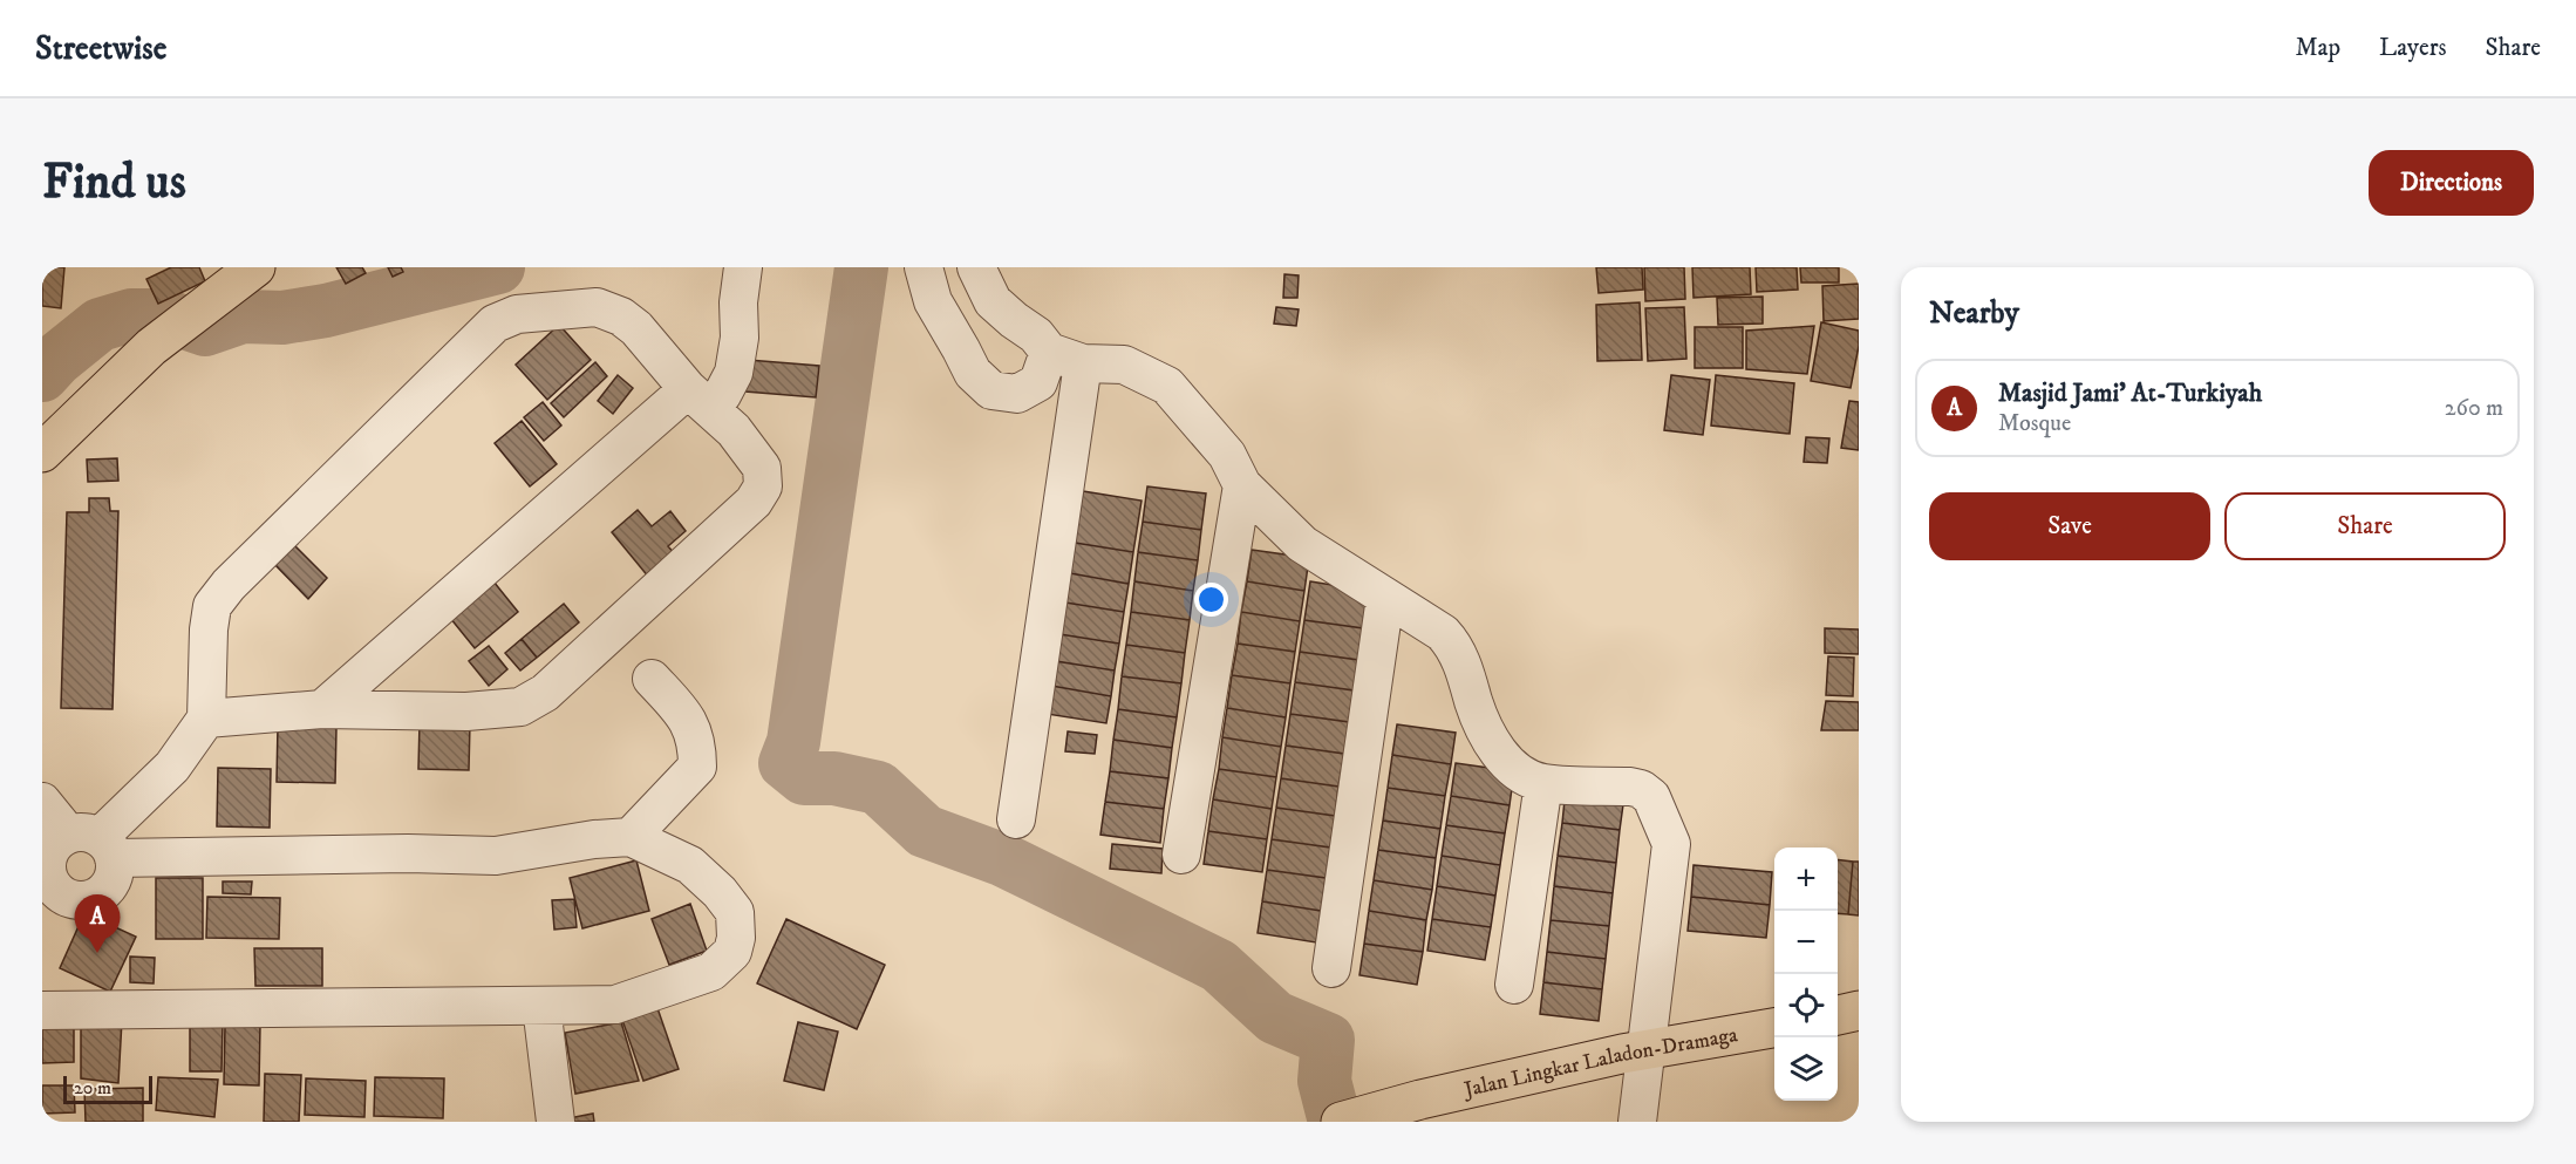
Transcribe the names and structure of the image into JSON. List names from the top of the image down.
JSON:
{
  "streets": {
    "main road": ["Jalan Lingkar Laladon-Dramaga"]
  },
  "scale_bar": "20 m",
  "page": {
    "header": "Streetwise",
    "nav": ["Map", "Layers", "Share"],
    "buttons": [
      "Directions",
      ["Save", "Share"]
    ],
    "title": "Find us",
    "heading": "Nearby",
    "list": [
      {
        "mark": "A",
        "name": "Masjid Jami' At-Turkiyah",
        "note": "Mosque",
        "value": "260 m"
      }
    ],
    "map_buttons": ["+", "−"],
    "pins": "A",
    "scale": "20 m"
  }
}
